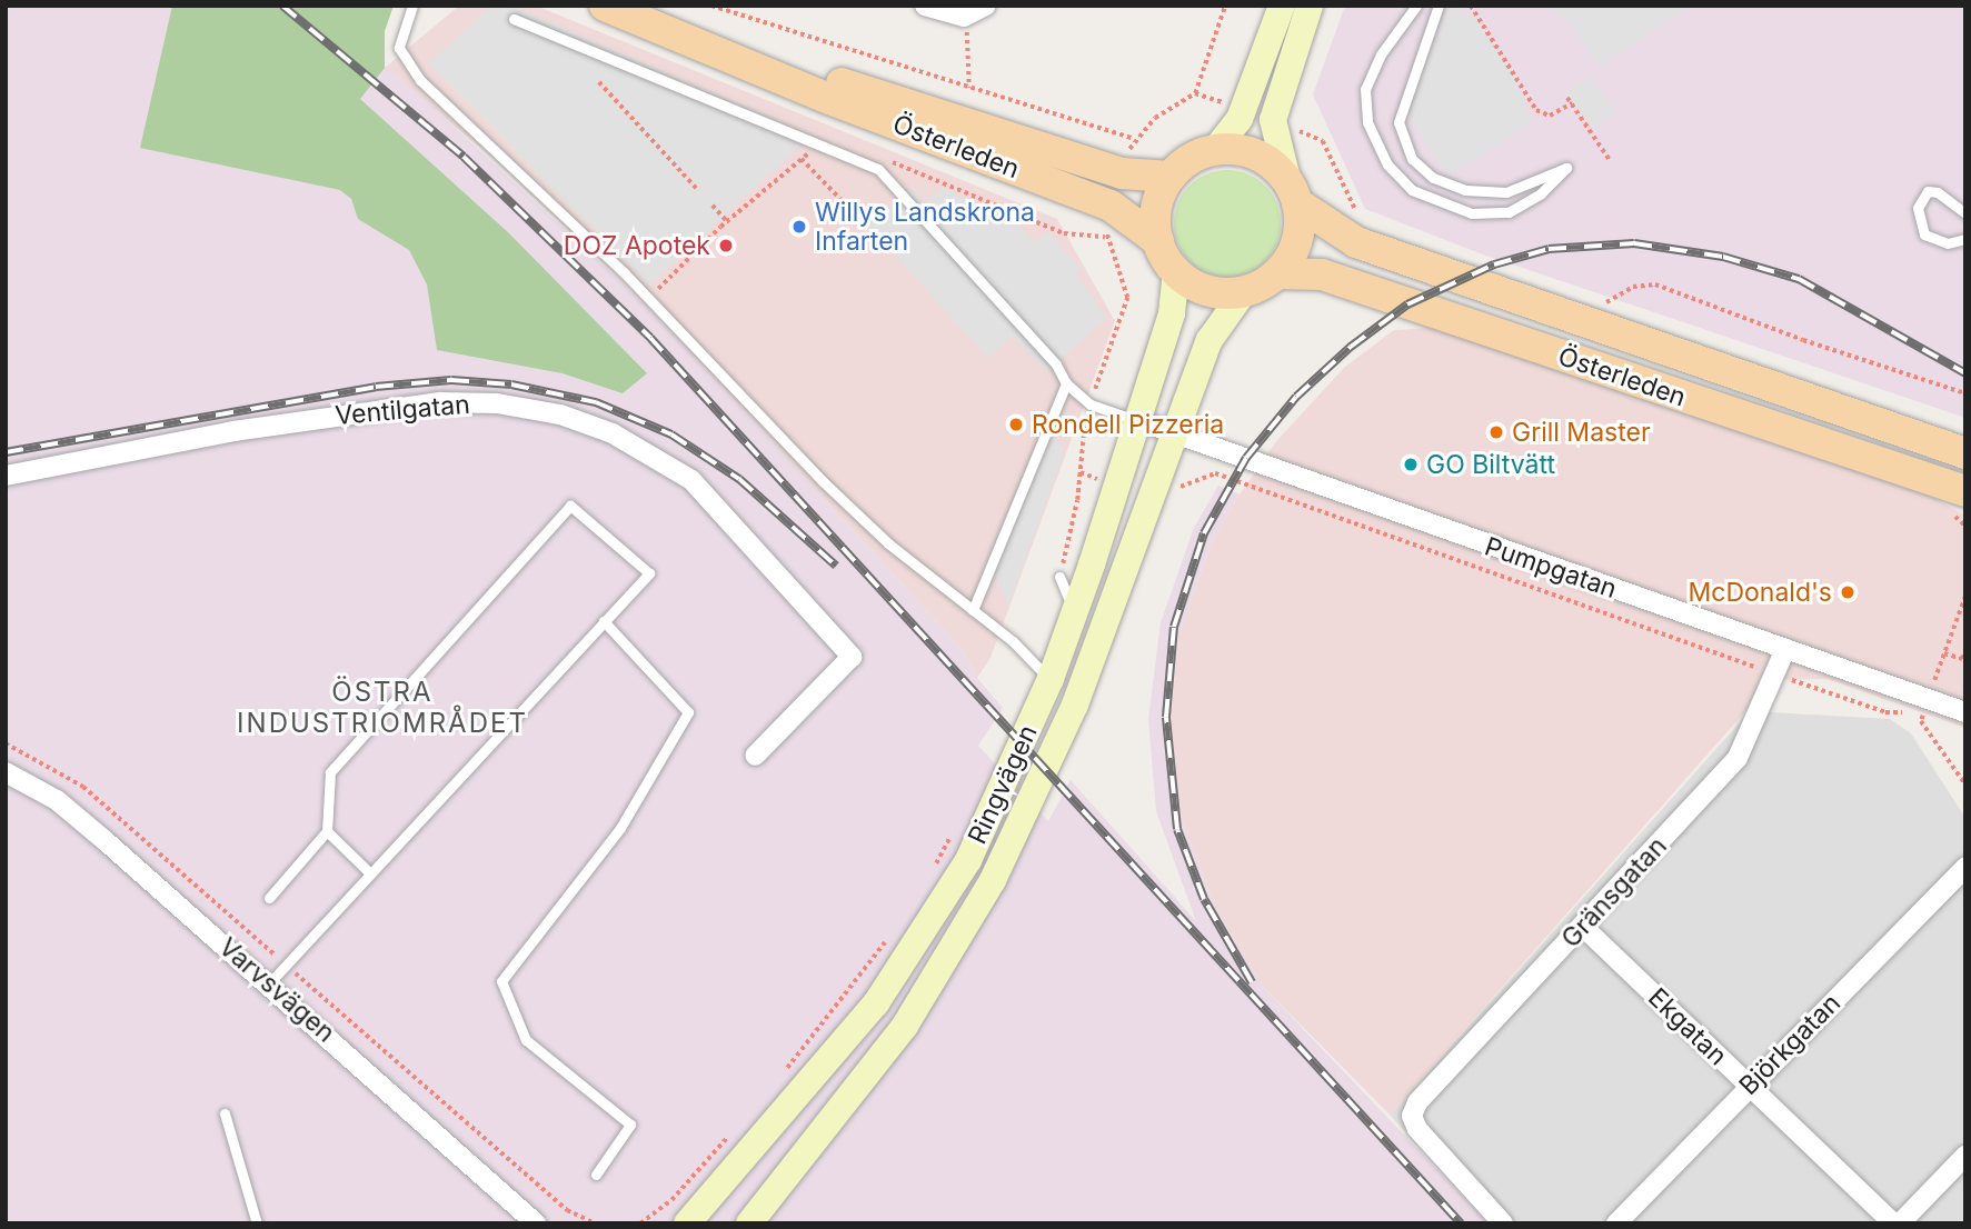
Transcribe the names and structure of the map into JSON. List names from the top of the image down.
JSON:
{
  "streets": {
    "main road": ["Österleden", "Ringvägen"],
    "street": [
      "Ventilgatan",
      "Pumpgatan",
      "Gränsgatan",
      "Varvsvägen",
      "Ekgatan",
      "Björkgatan"
    ]
  },
  "crossings": [
    ["Österleden", "Ringvägen"],
    ["Pumpgatan", "Ringvägen"],
    ["Pumpgatan", "Gränsgatan"],
    ["Gränsgatan", "Ekgatan"],
    ["Ekgatan", "Björkgatan"]
  ],
  "districts": ["ÖSTRA INDUSTRIOMRÅDET"],
  "places": [
    "Willys Landskrona Infarten",
    "DOZ Apotek",
    "Rondell Pizzeria",
    "Grill Master",
    "GO Biltvätt",
    "McDonald's"
  ]
}
